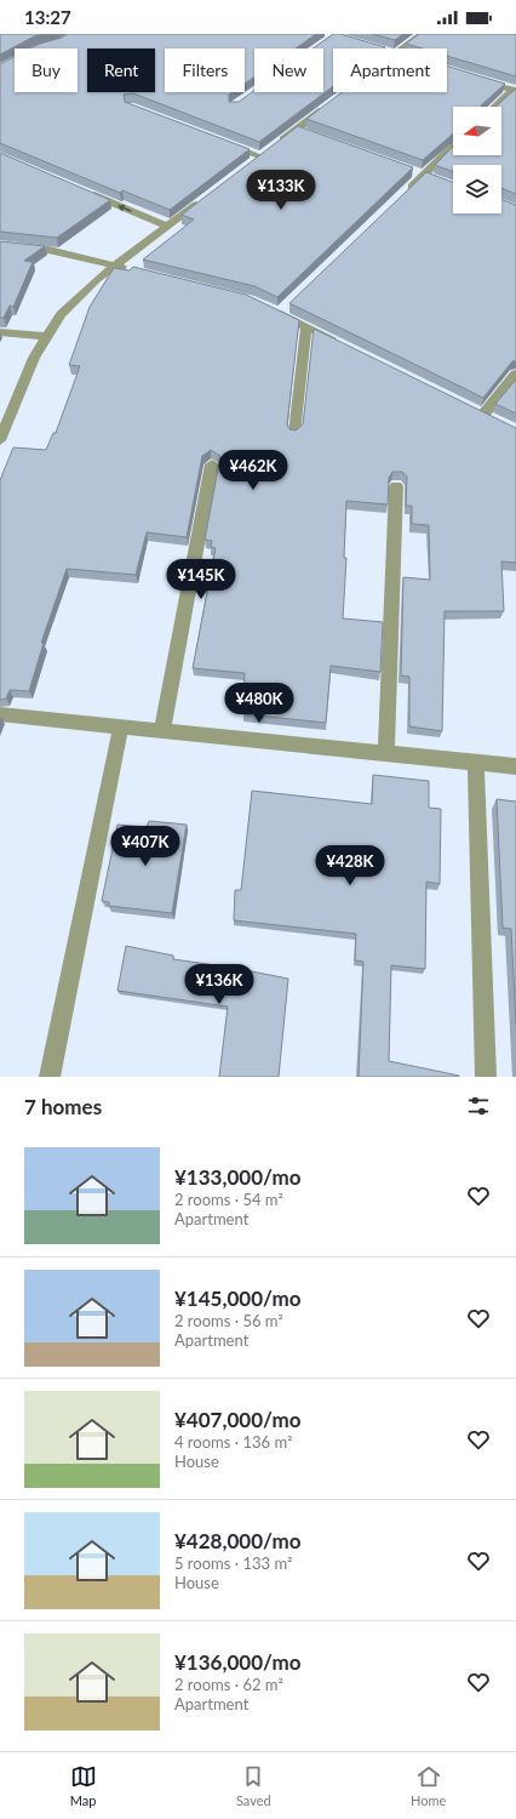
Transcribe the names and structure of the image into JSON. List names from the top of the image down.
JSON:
{
  "north": "left",
  "page": {
    "status": "13:27",
    "chip": [
      "Buy",
      "Rent",
      "Filters",
      "New",
      "Apartment"
    ],
    "price": [
      "¥133K",
      "¥462K",
      "¥145K",
      "¥480K",
      "¥407K",
      "¥428K",
      "¥136K"
    ],
    "heading": "7 homes",
    "list": [
      {
        "name": "¥133,000/mo",
        "note": "2 rooms · 54 m² · Apartment"
      },
      {
        "name": "¥145,000/mo",
        "note": "2 rooms · 56 m² · Apartment"
      },
      {
        "name": "¥407,000/mo",
        "note": "4 rooms · 136 m² · House"
      },
      {
        "name": "¥428,000/mo",
        "note": "5 rooms · 133 m² · House"
      },
      {
        "name": "¥136,000/mo",
        "note": "2 rooms · 62 m² · Apartment"
      }
    ],
    "tabs": ["Map", "Saved", "Home"]
  }
}
